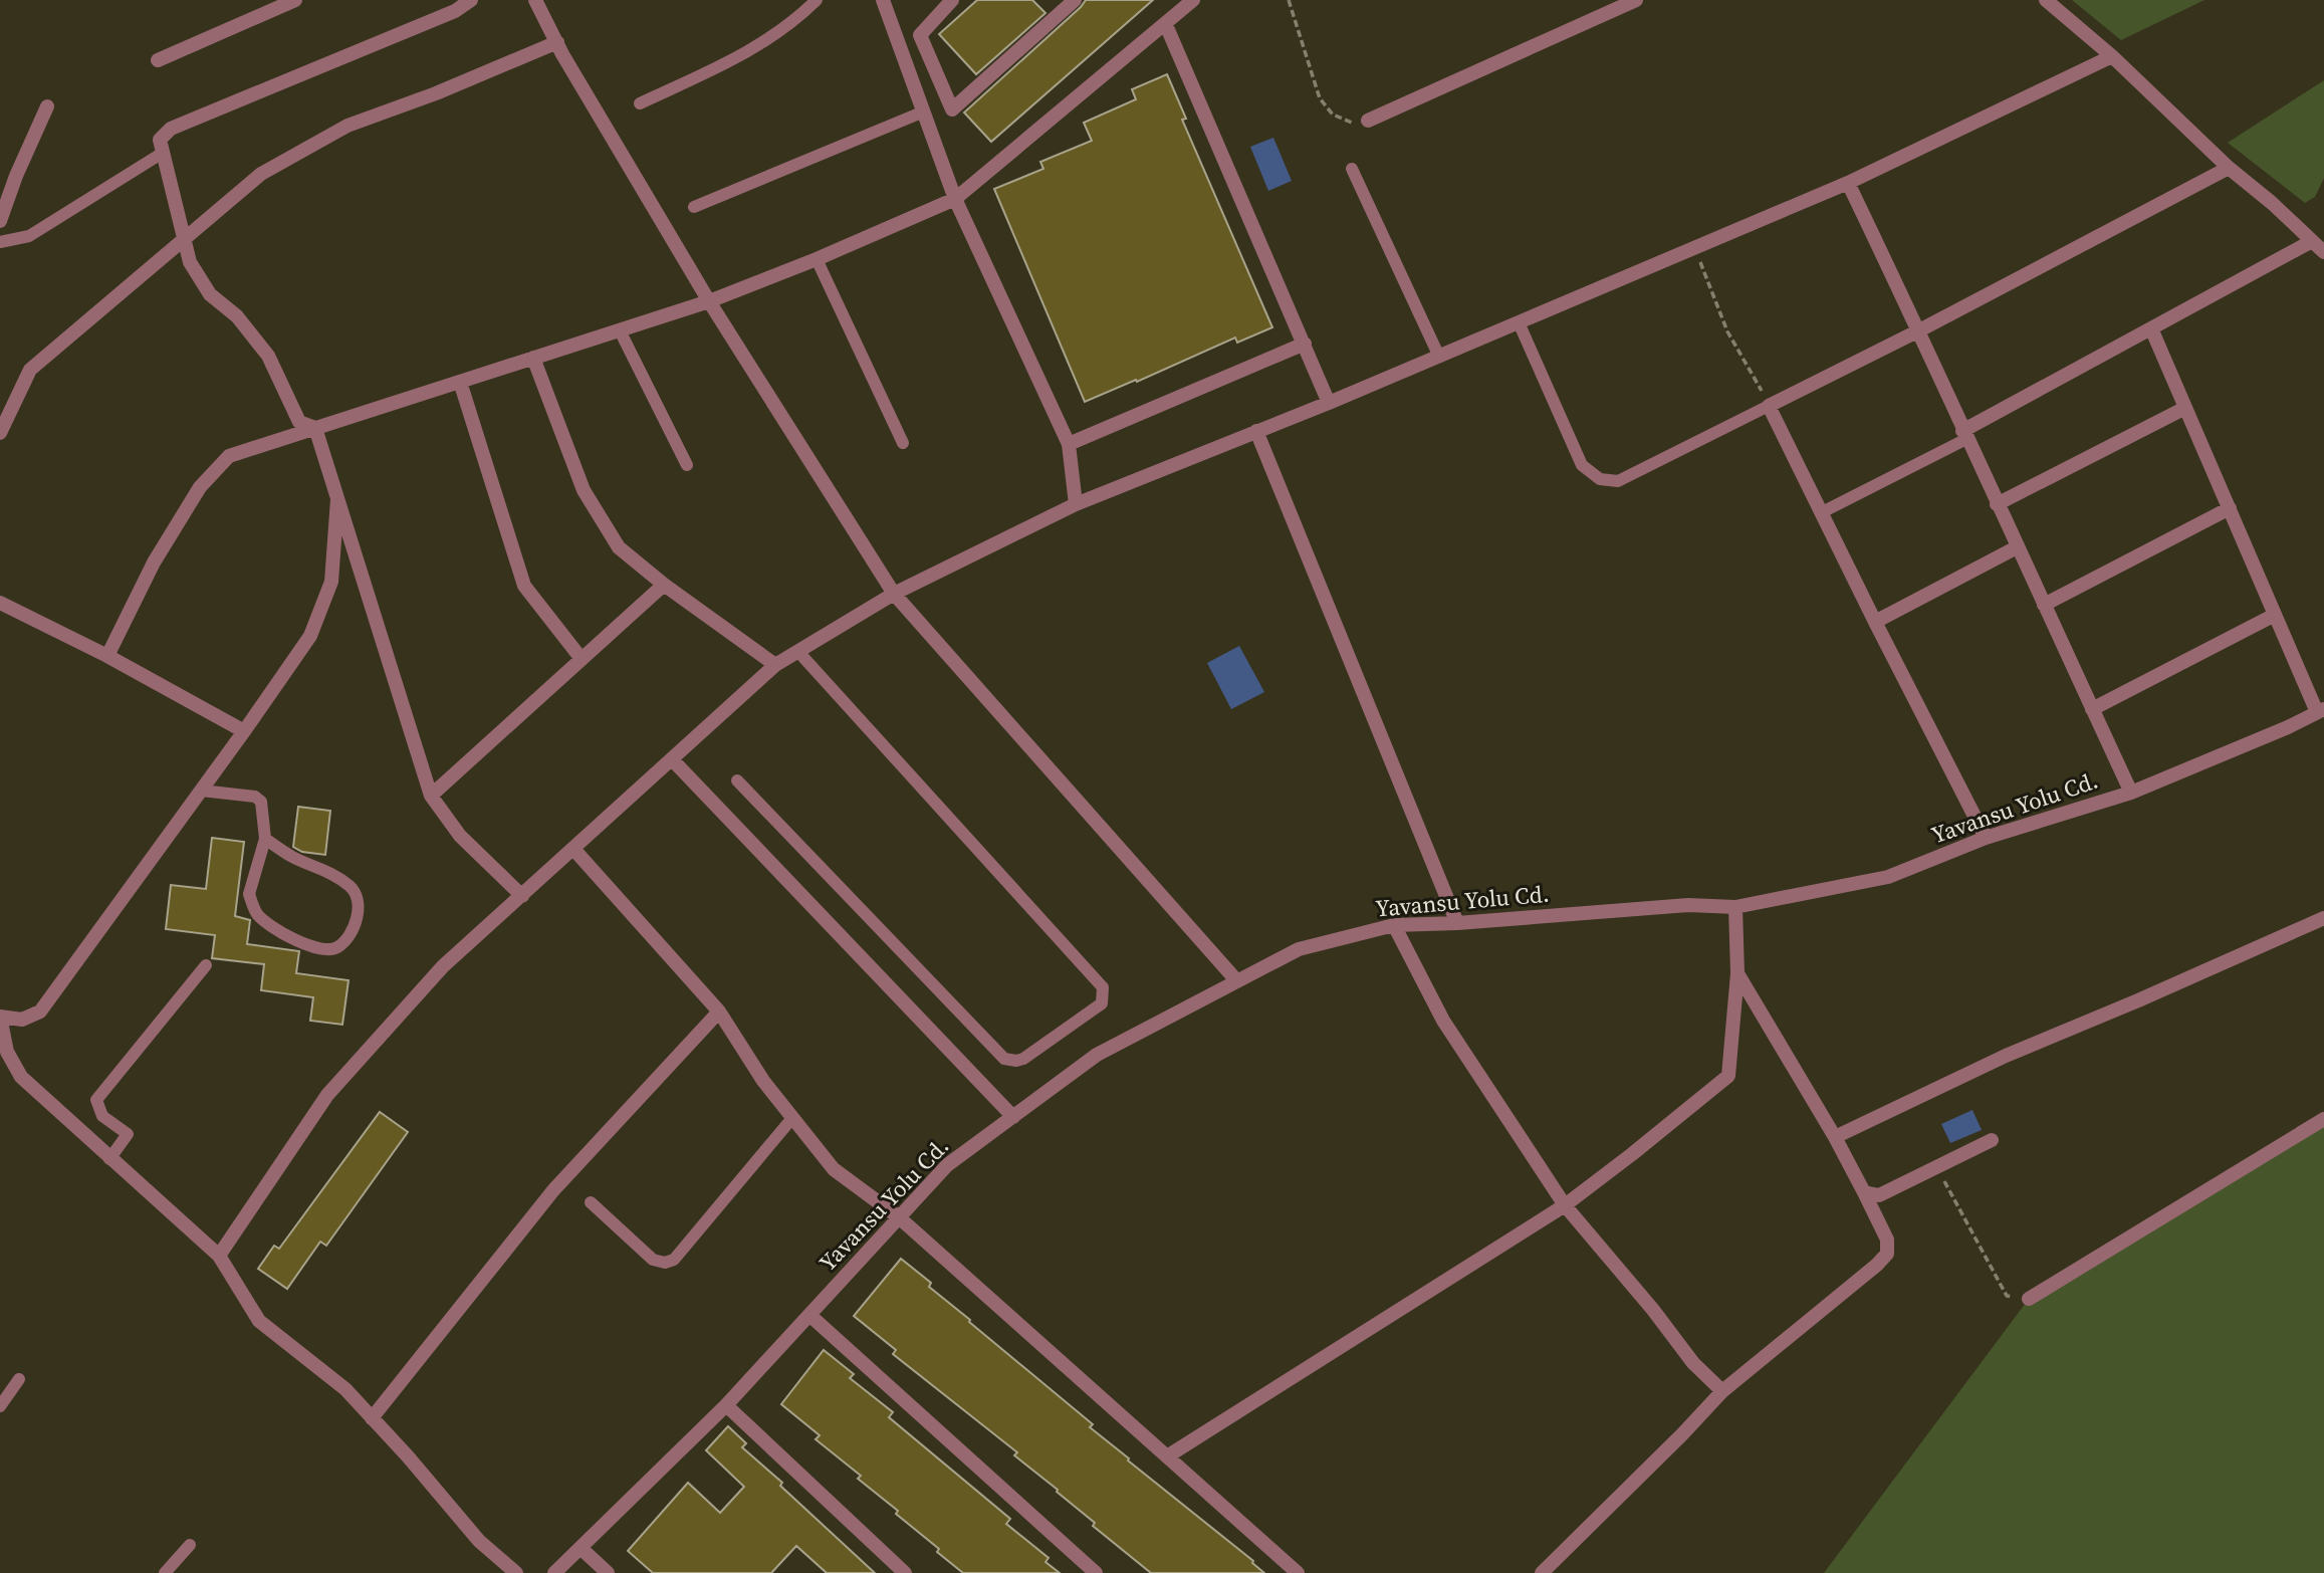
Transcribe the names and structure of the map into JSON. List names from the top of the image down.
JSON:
{
  "streets": {
    "street": ["Yavansu Yolu Cd."]
  }
}
